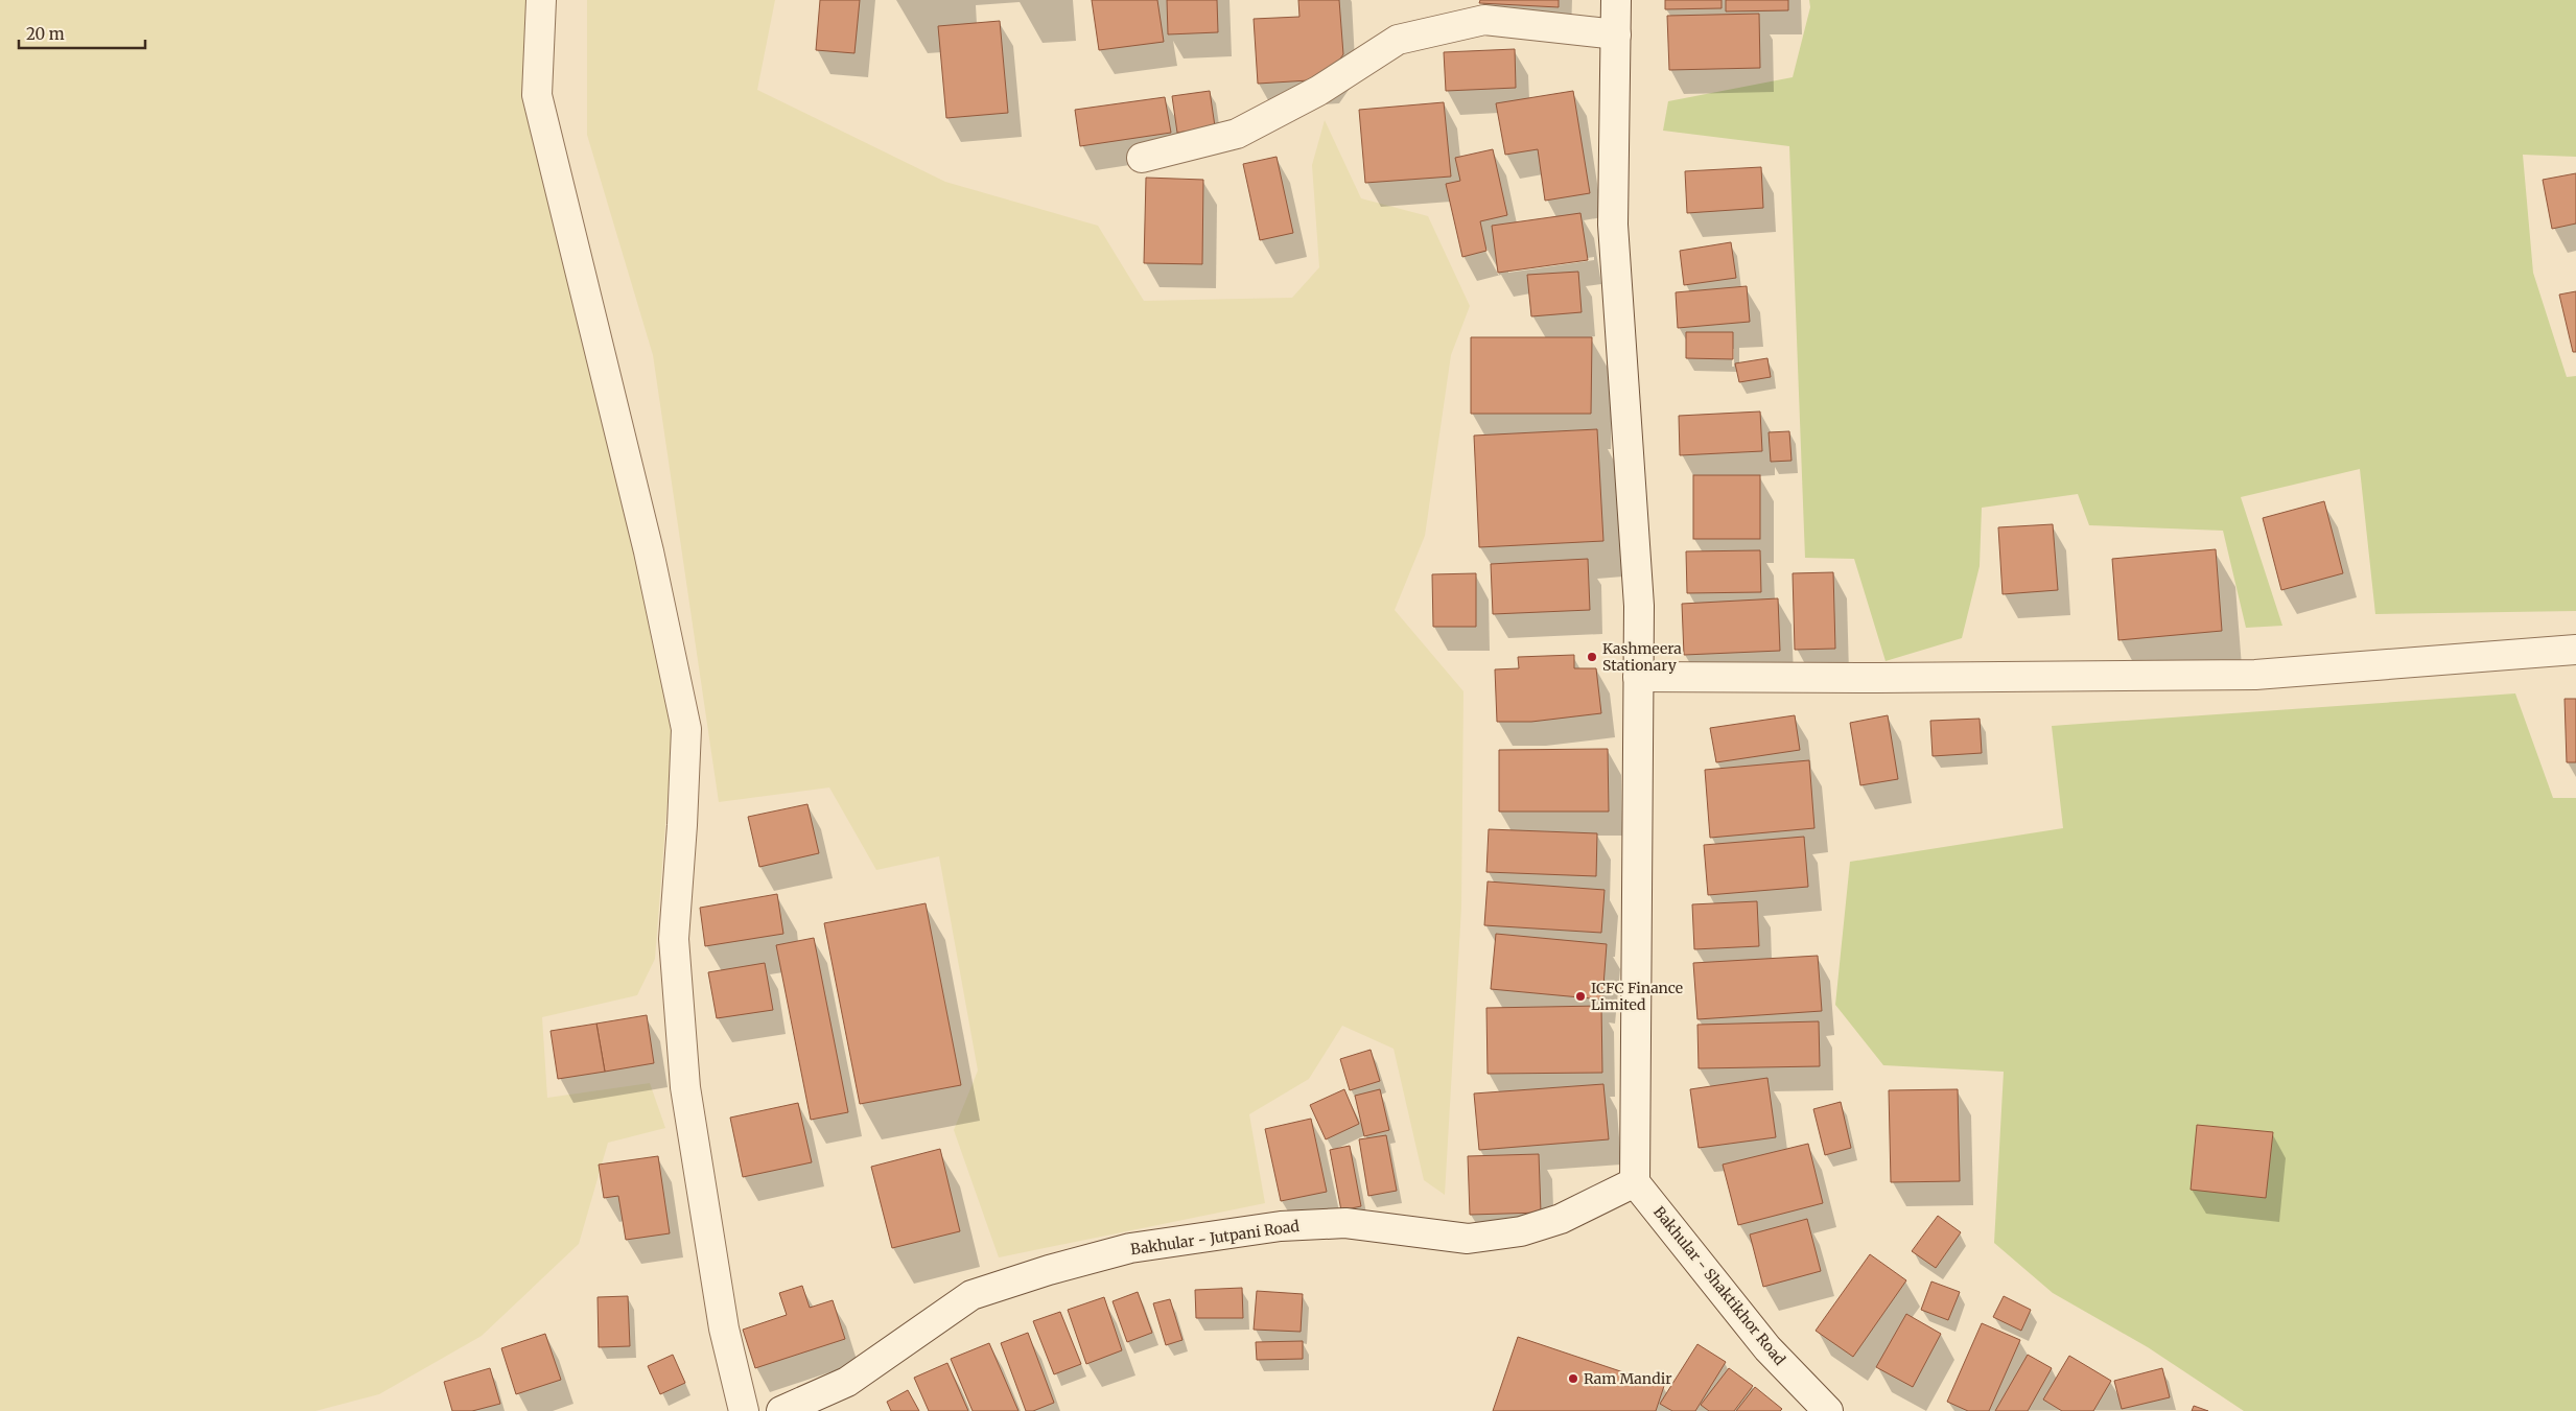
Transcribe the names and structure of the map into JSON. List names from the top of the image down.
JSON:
{
  "streets": {
    "street": ["Bakhular - Jutpani Road", "Bakhular - Shaktikhor Road"]
  },
  "crossings": [
    ["Bakhular - Jutpani Road", "Bakhular - Shaktikhor Road"]
  ],
  "places": ["Kashmeera Stationary", "ICFC Finance Limited", "Ram Mandir"],
  "scale_bar": "20 m"
}
